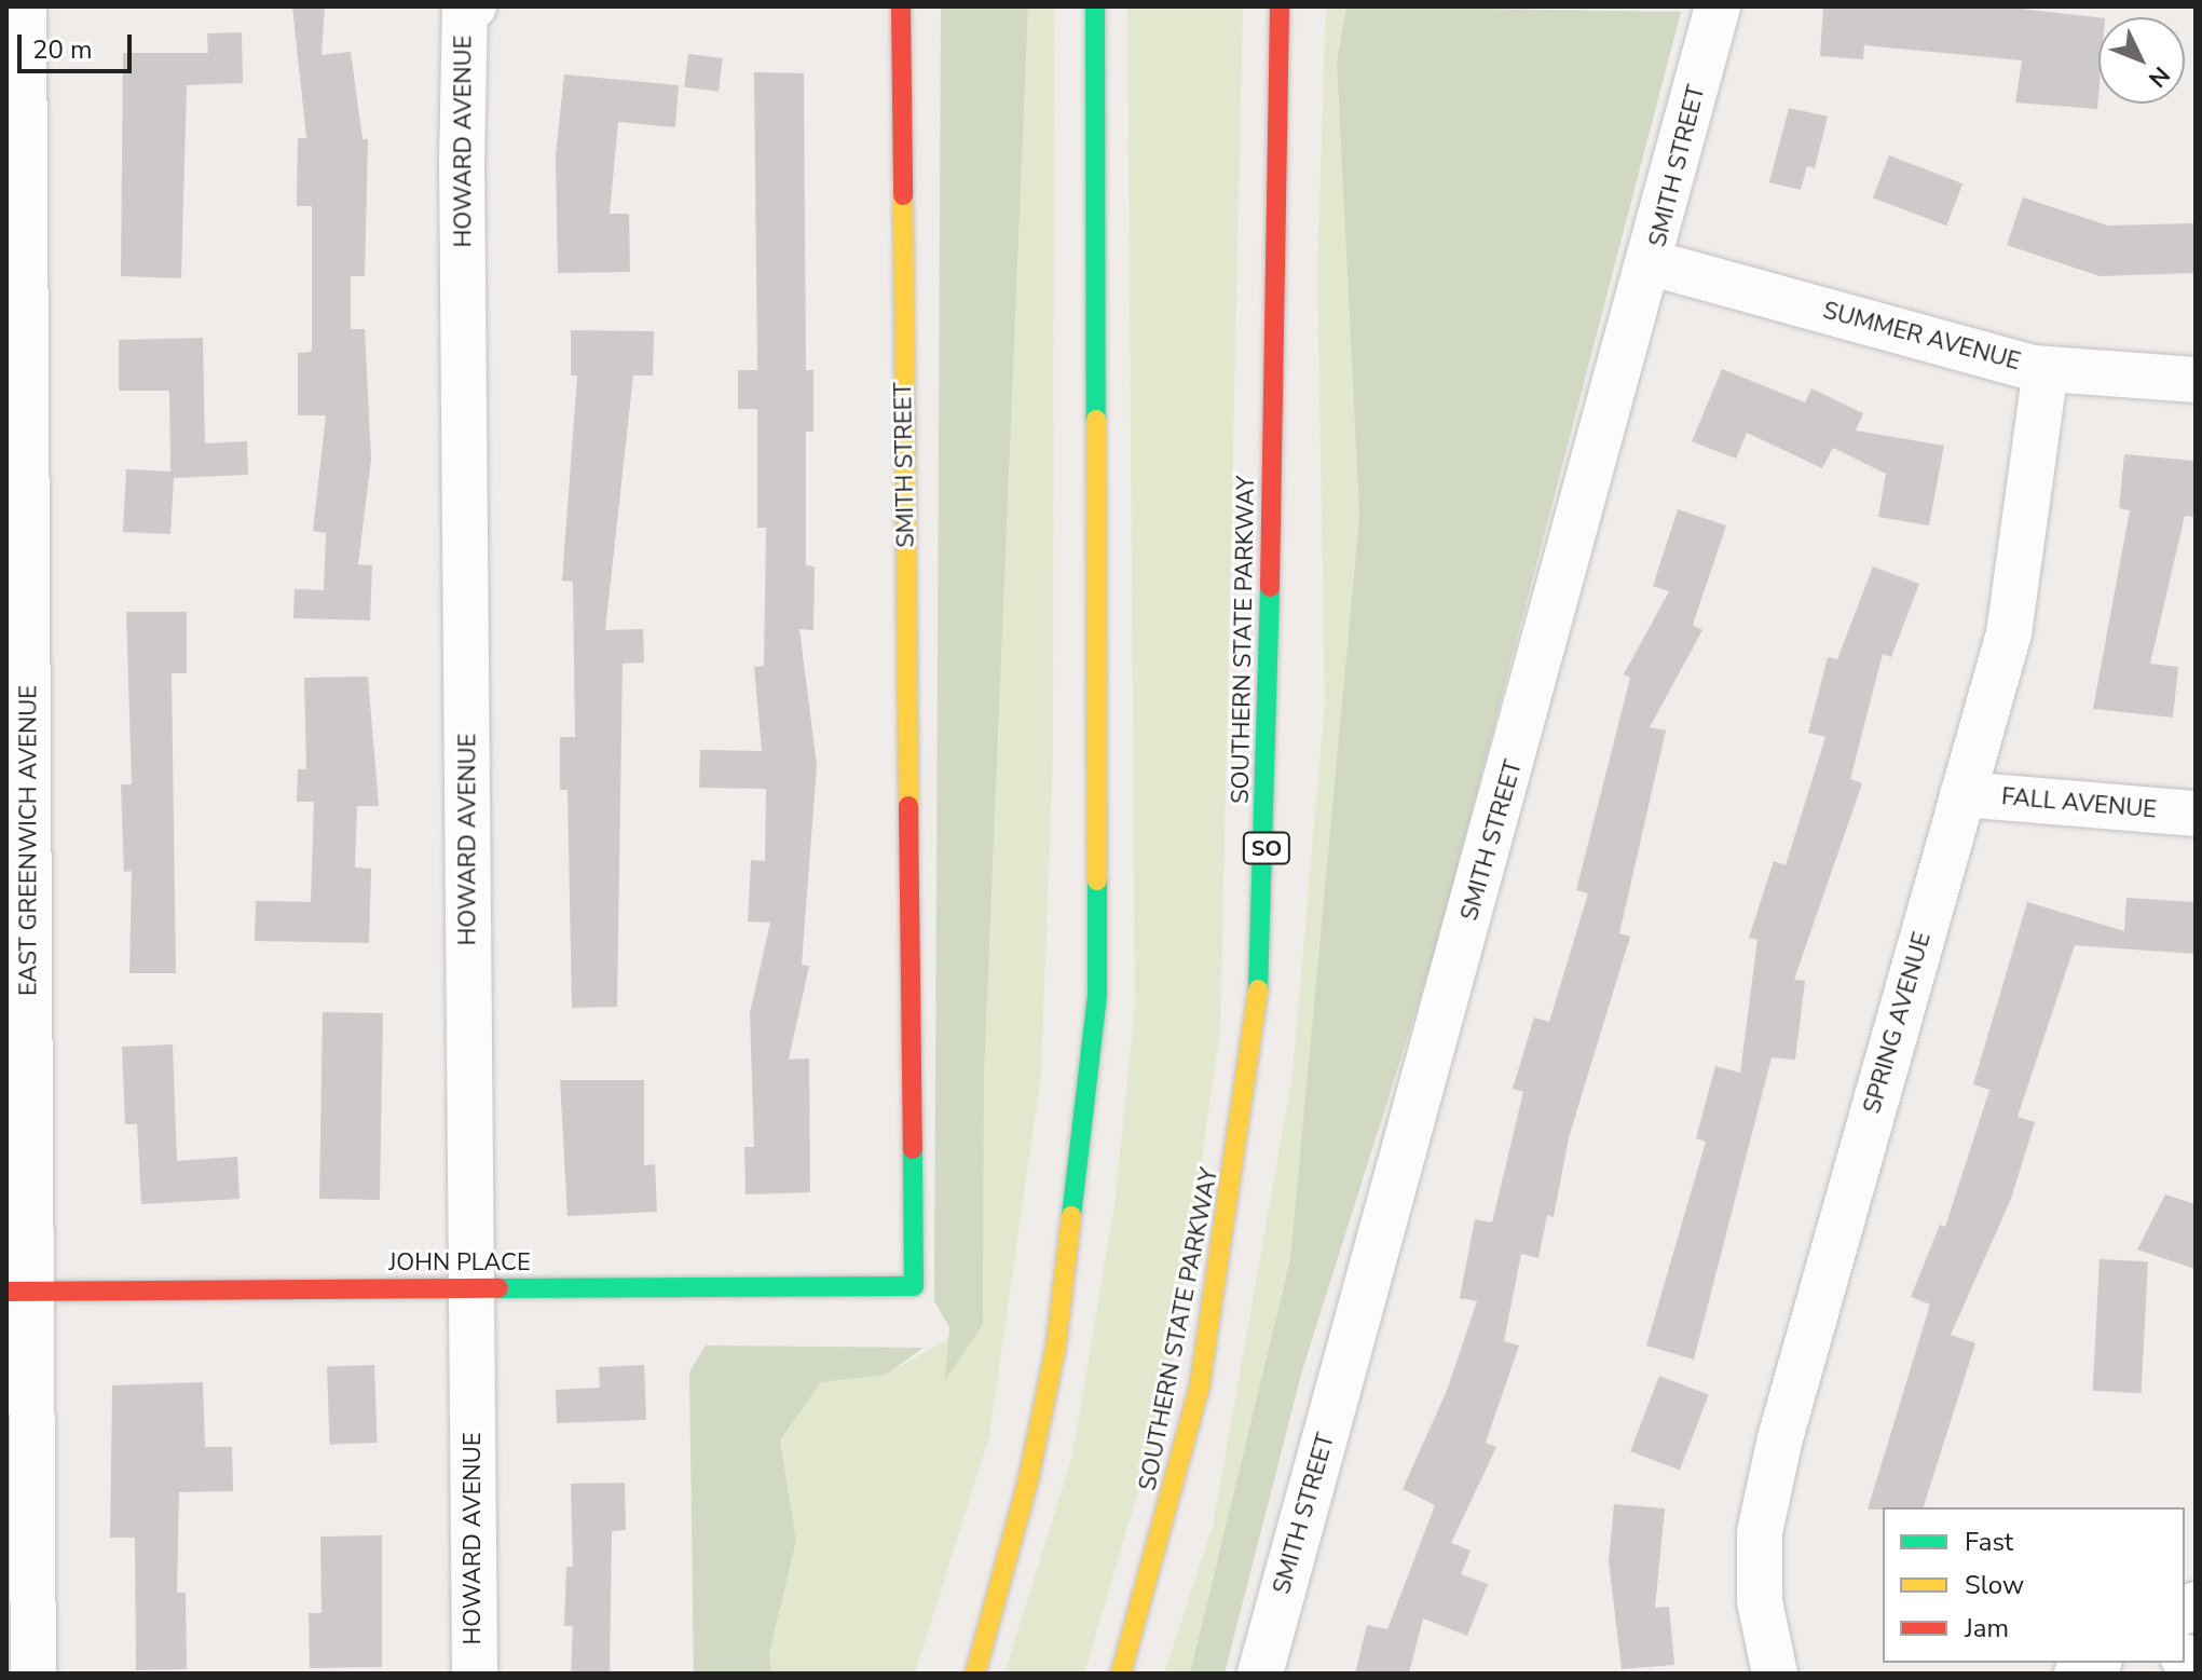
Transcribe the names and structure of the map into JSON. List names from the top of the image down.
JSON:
{
  "streets": {
    "main road": [
      "SMITH STREET",
      "SOUTHERN STATE PARKWAY",
      "SO",
      "JOHN PLACE"
    ],
    "street": [
      "HOWARD AVENUE",
      "SUMMER AVENUE",
      "FALL AVENUE",
      "EAST GREENWICH AVENUE",
      "SPRING AVENUE"
    ]
  },
  "crossings": [
    ["HOWARD AVENUE", "JOHN PLACE"],
    ["SMITH STREET", "SUMMER AVENUE"],
    ["SMITH STREET", "JOHN PLACE"],
    ["SUMMER AVENUE", "SPRING AVENUE"],
    ["FALL AVENUE", "SPRING AVENUE"],
    ["EAST GREENWICH AVENUE", "JOHN PLACE"]
  ],
  "legend": ["Fast", "Slow", "Jam"],
  "scale_bar": "20 m",
  "north": "bottom right"
}
